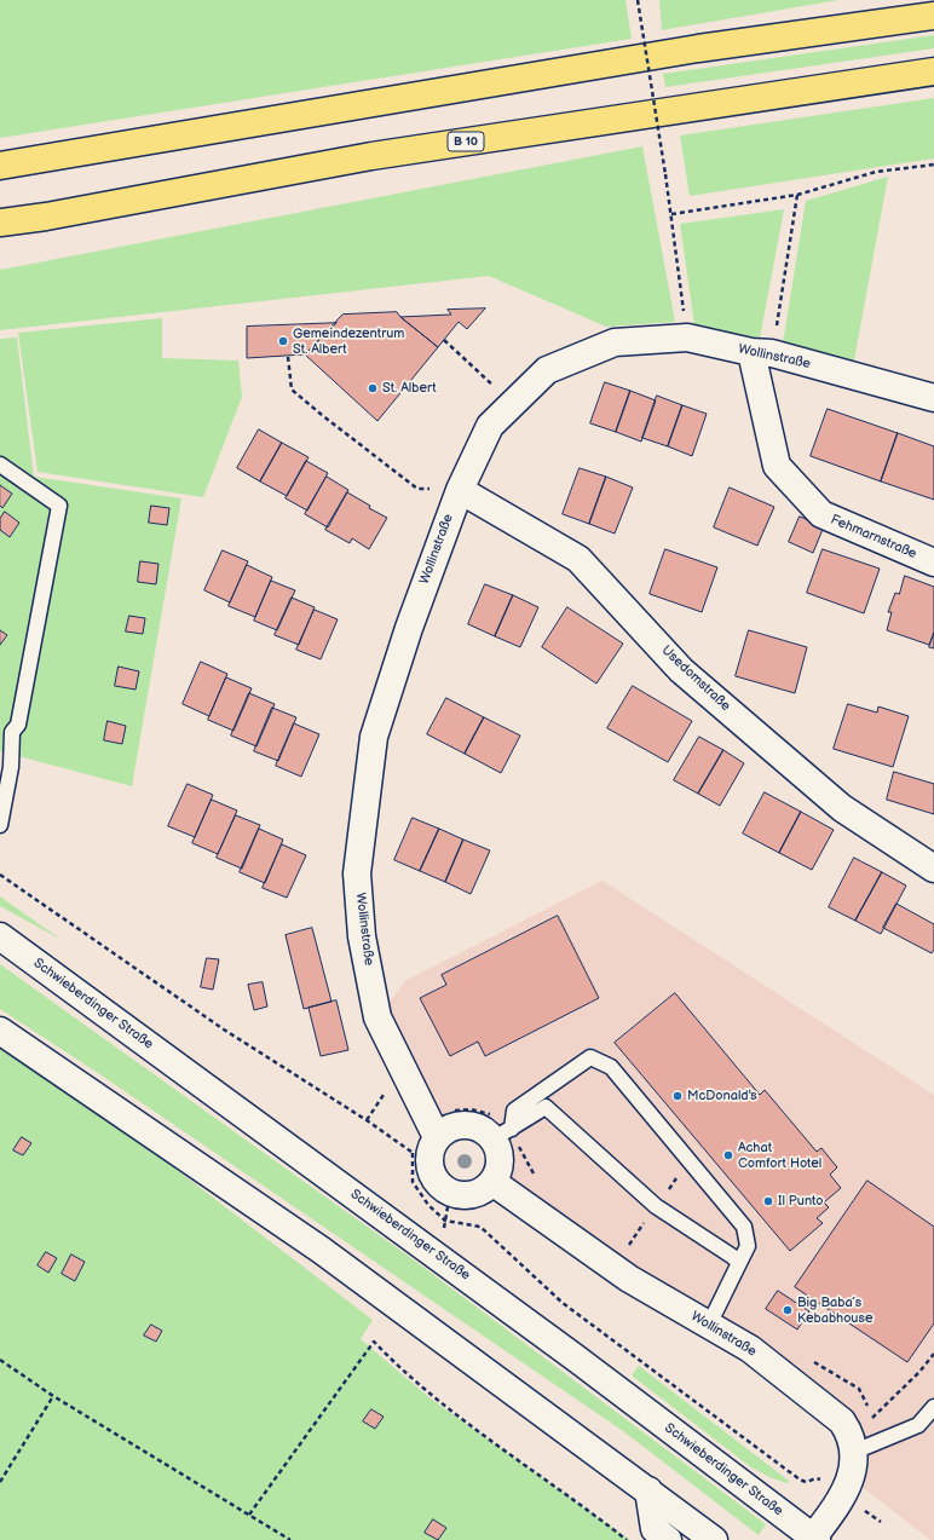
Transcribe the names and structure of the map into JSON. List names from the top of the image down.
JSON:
{
  "streets": {
    "highway": ["B 10"],
    "street": [
      "Wollinstraße",
      "Fehmarnstraße",
      "Usedomstraße",
      "Schwieberdinger Straße"
    ]
  },
  "crossings": [
    ["Wollinstraße", "Fehmarnstraße"],
    ["Wollinstraße", "Usedomstraße"],
    ["Wollinstraße", "Schwieberdinger Straße"]
  ],
  "places": [
    "Gemeindezentrum St. Albert",
    "St. Albert",
    "McDonald's",
    "Achat Comfort Hotel",
    "Il Punto",
    "Big Baba´s Kebabhouse"
  ]
}
